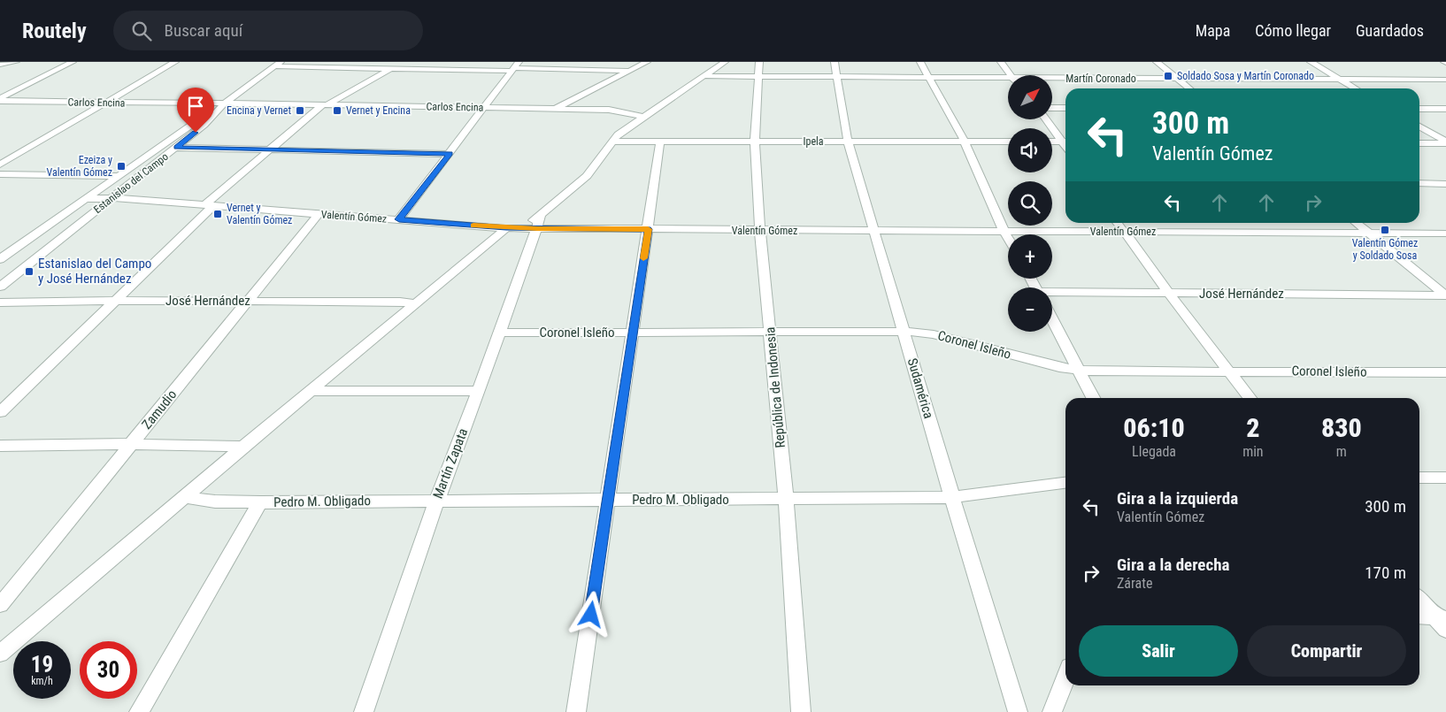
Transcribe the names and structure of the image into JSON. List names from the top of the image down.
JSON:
{
  "streets": {
    "street": [
      "Martín Coronado",
      "Carlos Encina",
      "Ipela",
      "Estanislao del Campo",
      "Valentín Gómez",
      "José Hernández",
      "Coronel Isleño",
      "República de Indonesia",
      "Sudamérica",
      "Zamudio",
      "Martín Zapata",
      "Pedro M. Obligado"
    ]
  },
  "crossings": [
    ["Martín Coronado", "República de Indonesia"],
    ["Martín Coronado", "Sudamérica"],
    ["Carlos Encina", "Estanislao del Campo"],
    ["Ipela", "República de Indonesia"],
    ["Ipela", "Sudamérica"],
    ["Estanislao del Campo", "Valentín Gómez"],
    ["Valentín Gómez", "República de Indonesia"],
    ["Valentín Gómez", "Sudamérica"],
    ["Valentín Gómez", "Zamudio"],
    ["Valentín Gómez", "Martín Zapata"],
    ["José Hernández", "Zamudio"],
    ["Coronel Isleño", "República de Indonesia"],
    ["Coronel Isleño", "Sudamérica"],
    ["Coronel Isleño", "Martín Zapata"],
    ["República de Indonesia", "Pedro M. Obligado"],
    ["Sudamérica", "Pedro M. Obligado"],
    ["Martín Zapata", "Pedro M. Obligado"]
  ],
  "places": {
    "transit": [
      "Soldado Sosa y Martín Coronado",
      "Encina y Vernet",
      "Vernet y Encina",
      "Ezeiza y Valentín Gómez",
      "Vernet y Valentín Gómez",
      "Valentín Gómez y Soldado Sosa",
      "Estanislao del Campo y José Hernández"
    ]
  },
  "north": "top right",
  "page": {
    "header": "Routely",
    "search": "Buscar aquí",
    "nav": ["Mapa", "Cómo llegar", "Guardados"],
    "map_buttons": ["+", "−"],
    "turn": ["300 m", "Valentín Gómez"],
    "eta": [
      "06:10",
      "Llegada",
      "2",
      "min",
      "830",
      "m"
    ],
    "list": [
      {
        "name": "Gira a la izquierda",
        "note": "Valentín Gómez",
        "value": "300 m"
      },
      {
        "name": "Gira a la derecha",
        "note": "Zárate",
        "value": "170 m"
      }
    ],
    "buttons": ["Salir", "Compartir"],
    "speed": "19 km/h",
    "limit": "30"
  }
}
